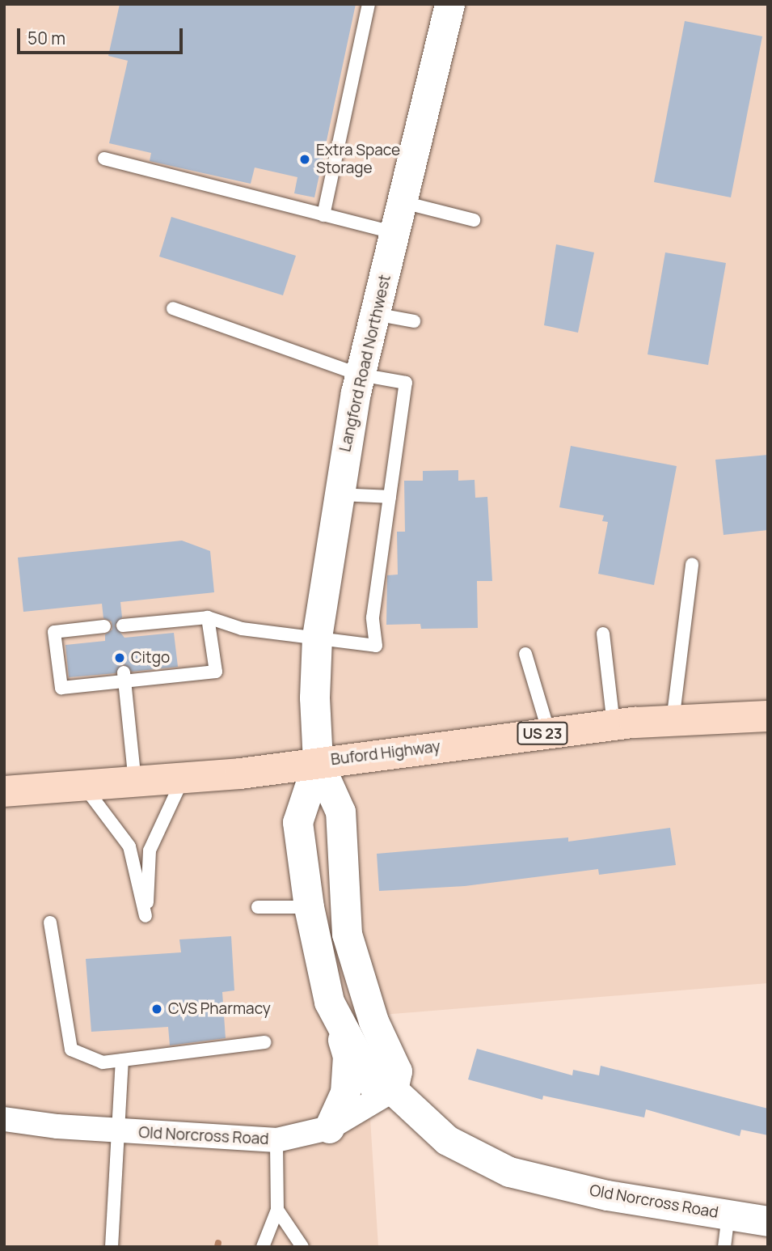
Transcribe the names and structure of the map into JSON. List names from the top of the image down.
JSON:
{
  "streets": {
    "main road": ["US 23", "Buford Highway"],
    "street": ["Langford Road Northwest", "Old Norcross Road"]
  },
  "crossings": [
    ["Langford Road Northwest", "Buford Highway"],
    ["Langford Road Northwest", "Old Norcross Road"]
  ],
  "places": ["Extra Space Storage", "Citgo", "CVS Pharmacy"],
  "scale_bar": "50 m"
}
